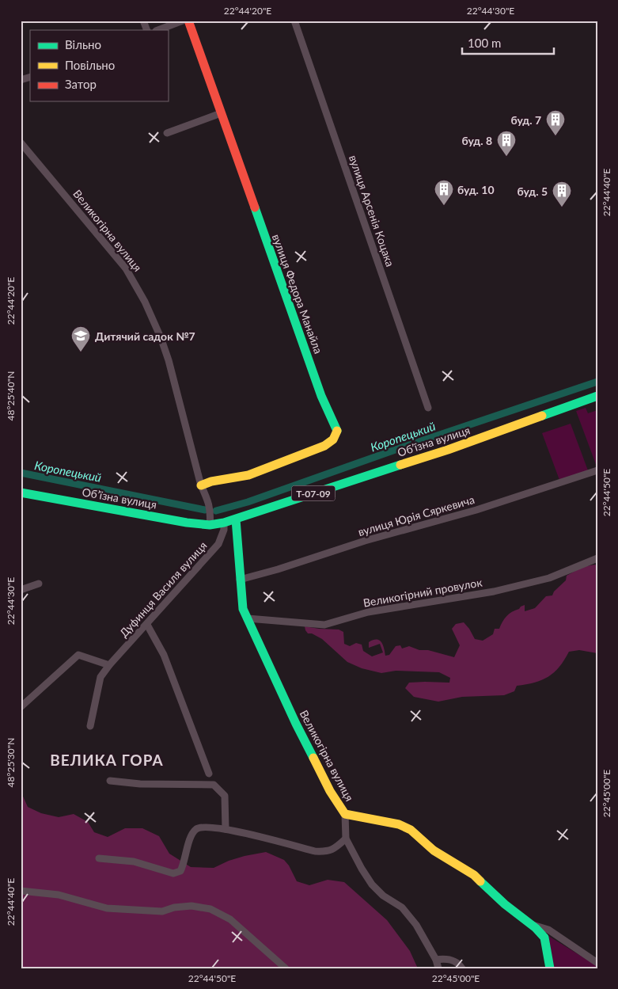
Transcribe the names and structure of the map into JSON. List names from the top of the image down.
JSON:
{
  "streets": {
    "street": [
      "вулиця Арсенія Коцака",
      "Великогірна вулиця",
      "вулиця Федора Манайла",
      "Обʼїзна вулиця",
      "Т-07-09",
      "вулиця Юрія Сяркевича",
      "Дуфинця Василя вулиця",
      "Великогірний провулок"
    ]
  },
  "crossings": [
    ["Великогірна вулиця", "вулиця Федора Манайла"],
    ["Великогірна вулиця", "Обʼїзна вулиця"],
    ["Великогірна вулиця", "вулиця Юрія Сяркевича"],
    ["Великогірна вулиця", "Великогірний провулок"],
    ["Обʼїзна вулиця", "Дуфинця Василя вулиця"]
  ],
  "districts": ["ВЕЛИКА ГОРА"],
  "water": ["Коропецький"],
  "places": {
    "building": [
      "буд. 7",
      "буд. 8",
      "буд. 10",
      "буд. 5"
    ],
    "school or university": ["Дитячий садок №7"]
  },
  "legend": ["Вільно", "Повільно", "Затор"],
  "scale_bar": "100 m",
  "coordinates": [
    "22°44'20\"E",
    "22°44'30\"E",
    "22°44'40\"E",
    "48°25'40\"N",
    "22°44'50\"E",
    "48°25'30\"N",
    "22°45'00\"E"
  ]
}
